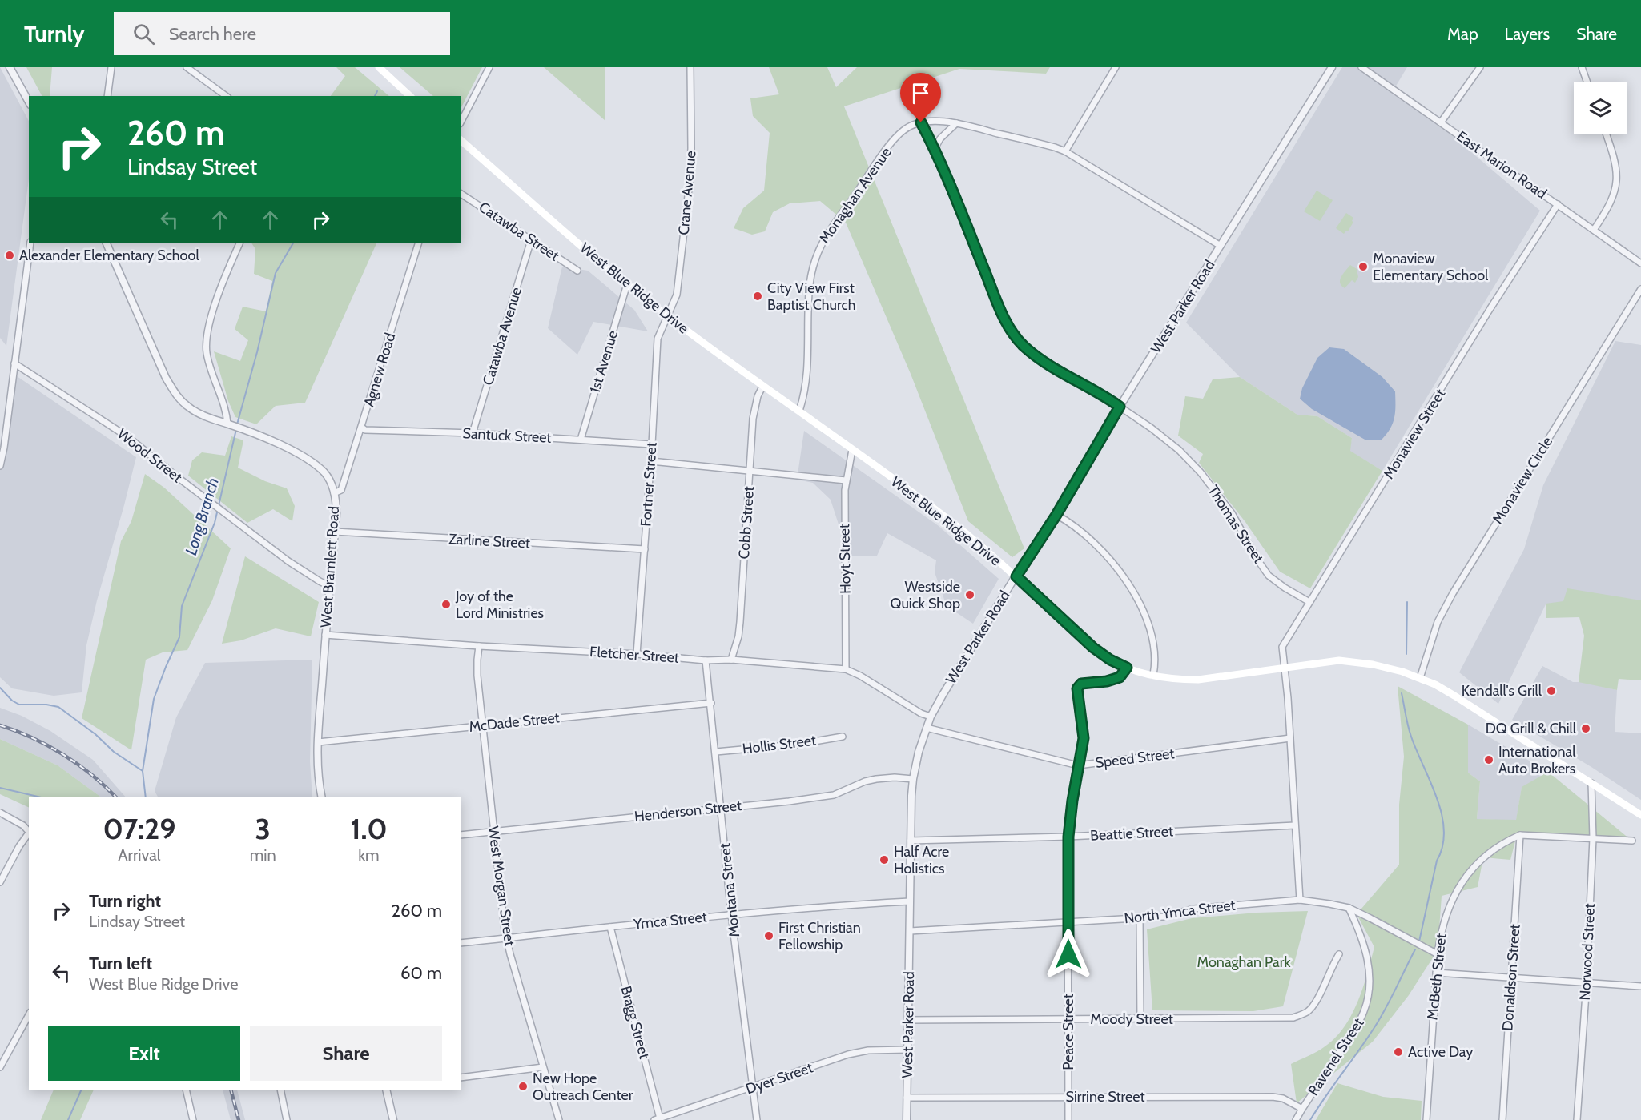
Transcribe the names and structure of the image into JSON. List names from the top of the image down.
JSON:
{
  "streets": {
    "main road": ["West Blue Ridge Drive"],
    "street": [
      "East Marion Road",
      "Crane Avenue",
      "Monaghan Avenue",
      "Catawba Street",
      "West Parker Road",
      "Catawba Avenue",
      "1st Avenue",
      "Agnew Road",
      "Monaview Street",
      "Santuck Street",
      "Wood Street",
      "Monaview Circle",
      "Fortner Street",
      "Cobb Street",
      "Thomas Street",
      "Zarline Street",
      "Hoyt Street",
      "West Bramlett Road",
      "Fletcher Street",
      "McDade Street",
      "Hollis Street",
      "Speed Street",
      "Henderson Street",
      "Beattie Street",
      "West Morgan Street",
      "Montana Street",
      "North Ymca Street",
      "Ymca Street",
      "Norwood Street",
      "McBeth Street",
      "Donaldson Street",
      "Moody Street",
      "Bragg Street",
      "Peace Street",
      "Ravenel Street",
      "Dyer Street",
      "Sirrine Street"
    ]
  },
  "crossings": [
    ["East Marion Road", "Monaview Street"],
    ["Crane Avenue", "West Blue Ridge Drive"],
    ["Crane Avenue", "Fortner Street"],
    ["Monaghan Avenue", "West Blue Ridge Drive"],
    ["Monaghan Avenue", "Thomas Street"],
    ["Catawba Street", "Catawba Avenue"],
    ["West Blue Ridge Drive", "West Parker Road"],
    ["West Blue Ridge Drive", "1st Avenue"],
    ["West Blue Ridge Drive", "Monaview Street"],
    ["West Blue Ridge Drive", "Monaview Circle"],
    ["West Blue Ridge Drive", "Fortner Street"],
    ["West Blue Ridge Drive", "Cobb Street"],
    ["West Blue Ridge Drive", "Hoyt Street"],
    ["West Blue Ridge Drive", "Norwood Street"],
    ["West Blue Ridge Drive", "Peace Street"],
    ["West Parker Road", "Thomas Street"],
    ["West Parker Road", "Fletcher Street"],
    ["West Parker Road", "Speed Street"],
    ["West Parker Road", "Henderson Street"],
    ["West Parker Road", "Beattie Street"],
    ["West Parker Road", "North Ymca Street"],
    ["West Parker Road", "Ymca Street"],
    ["West Parker Road", "Moody Street"],
    ["West Parker Road", "Dyer Street"],
    ["West Parker Road", "Sirrine Street"],
    ["Catawba Avenue", "Santuck Street"],
    ["1st Avenue", "Santuck Street"],
    ["Agnew Road", "Santuck Street"],
    ["Agnew Road", "West Bramlett Road"],
    ["Monaview Street", "Thomas Street"],
    ["Santuck Street", "Fortner Street"],
    ["Wood Street", "West Bramlett Road"],
    ["Fortner Street", "Zarline Street"],
    ["Fortner Street", "Fletcher Street"],
    ["Cobb Street", "Fletcher Street"],
    ["Zarline Street", "West Bramlett Road"],
    ["Hoyt Street", "Fletcher Street"],
    ["West Bramlett Road", "Fletcher Street"],
    ["West Bramlett Road", "McDade Street"],
    ["Fletcher Street", "West Morgan Street"],
    ["Fletcher Street", "Montana Street"],
    ["McDade Street", "West Morgan Street"],
    ["McDade Street", "Montana Street"],
    ["Hollis Street", "Montana Street"],
    ["Speed Street", "Peace Street"],
    ["Henderson Street", "West Morgan Street"],
    ["Henderson Street", "Montana Street"],
    ["Beattie Street", "Peace Street"],
    ["West Morgan Street", "Ymca Street"],
    ["Montana Street", "Ymca Street"],
    ["Montana Street", "Dyer Street"],
    ["North Ymca Street", "McBeth Street"],
    ["North Ymca Street", "Peace Street"],
    ["North Ymca Street", "Ravenel Street"],
    ["Ymca Street", "Bragg Street"],
    ["Norwood Street", "McBeth Street"],
    ["McBeth Street", "Donaldson Street"],
    ["Moody Street", "Peace Street"],
    ["Bragg Street", "Dyer Street"],
    ["Peace Street", "Sirrine Street"],
    ["Ravenel Street", "Sirrine Street"]
  ],
  "water": ["Long Branch"],
  "parks": ["Monaghan Park"],
  "places": [
    "Alexander Elementary School",
    "Monaview Elementary School",
    "City View First Baptist Church",
    "Westside Quick Shop",
    "Joy of the Lord Ministries",
    "Kendall's Grill",
    "DQ Grill & Chill",
    "International Auto Brokers",
    "Half Acre Holistics",
    "First Christian Fellowship",
    "Active Day",
    "New Hope Outreach Center"
  ],
  "page": {
    "header": "Turnly",
    "search": "Search here",
    "nav": ["Map", "Layers", "Share"],
    "turn": ["260 m", "Lindsay Street"],
    "eta": [
      "07:29",
      "Arrival",
      "3",
      "min",
      "1.0",
      "km"
    ],
    "list": [
      {
        "name": "Turn right",
        "note": "Lindsay Street",
        "value": "260 m"
      },
      {
        "name": "Turn left",
        "note": "West Blue Ridge Drive",
        "value": "60 m"
      }
    ],
    "buttons": ["Exit", "Share"]
  }
}
